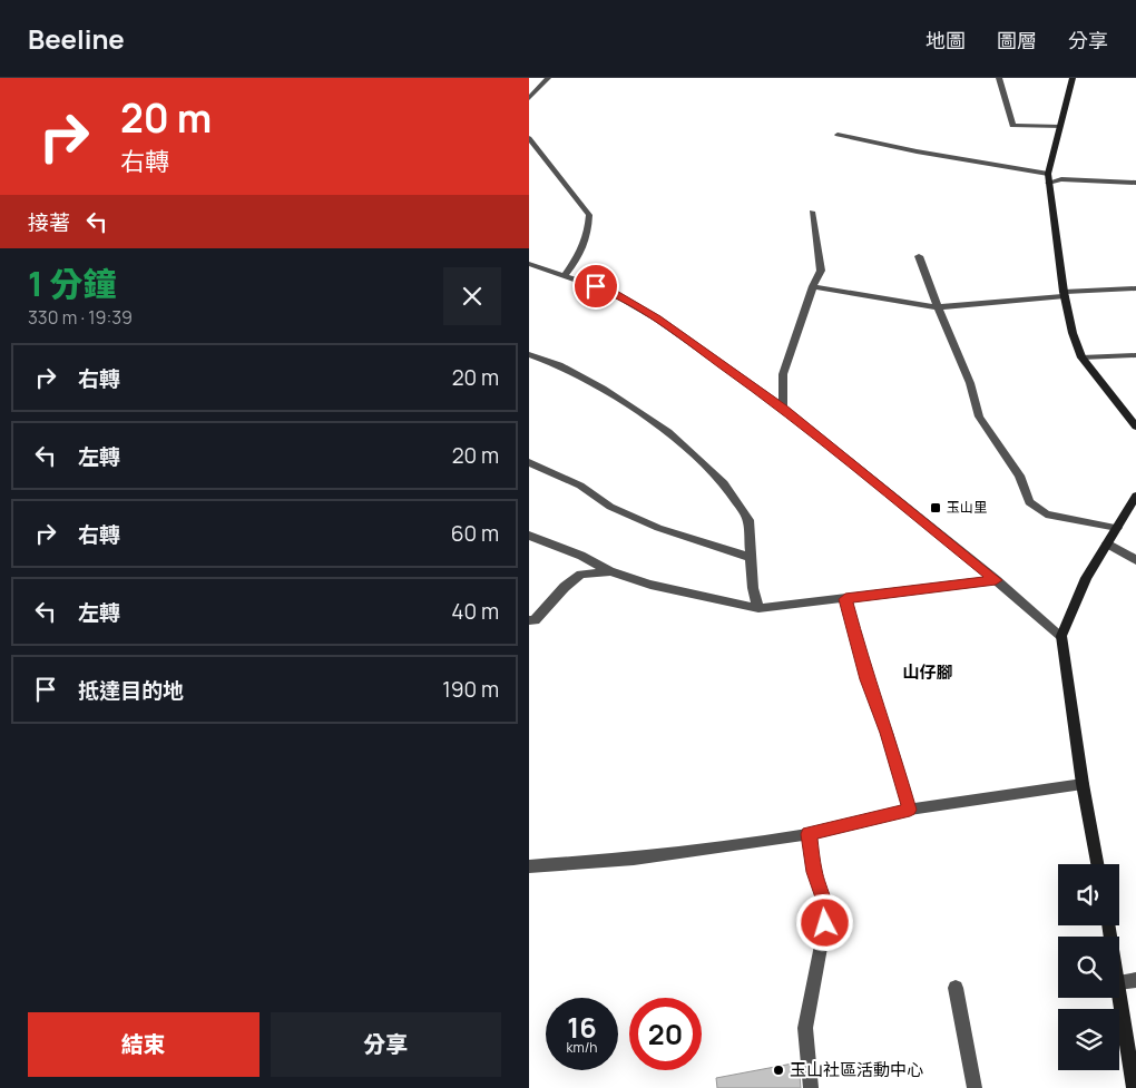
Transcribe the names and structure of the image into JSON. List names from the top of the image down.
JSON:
{
  "districts": ["山仔腳"],
  "places": {
    "transit": ["玉山里"],
    "other": ["玉山社區活動中心"]
  },
  "page": {
    "header": "Beeline",
    "nav": ["地圖", "圖層", "分享"],
    "turn": ["20 m", "右轉"],
    "then": "接著",
    "heading": ["1 分鐘", "330 m · 19:39"],
    "list": [
      {
        "name": "右轉",
        "value": "20 m"
      },
      {
        "name": "左轉",
        "value": "20 m"
      },
      {
        "name": "右轉",
        "value": "60 m"
      },
      {
        "name": "左轉",
        "value": "40 m"
      },
      {
        "name": "抵達目的地",
        "value": "190 m"
      }
    ],
    "speed": "16 km/h",
    "limit": "20",
    "buttons": ["結束", "分享"]
  }
}
